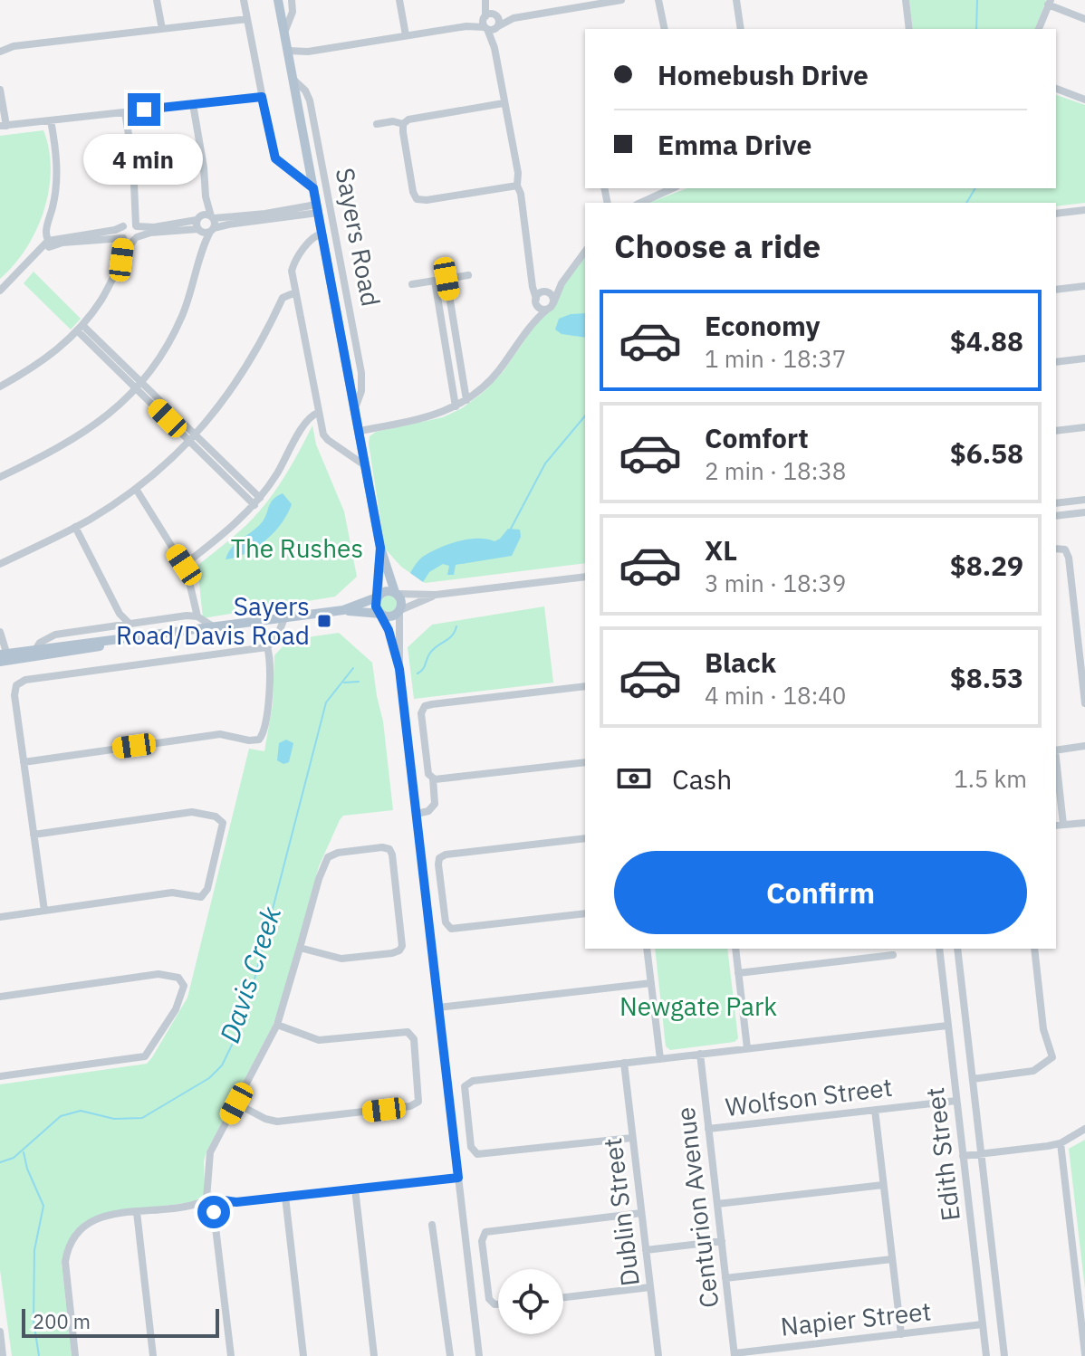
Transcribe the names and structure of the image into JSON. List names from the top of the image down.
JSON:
{
  "streets": {
    "main road": ["Sayers Road"],
    "street": [
      "Wolfson Street",
      "Edith Street",
      "Centurion Avenue",
      "Dublin Street",
      "Napier Street"
    ]
  },
  "crossings": [
    ["Wolfson Street", "Edith Street"],
    ["Wolfson Street", "Centurion Avenue"],
    ["Edith Street", "Napier Street"],
    ["Centurion Avenue", "Napier Street"]
  ],
  "water": ["Davis Creek"],
  "parks": ["The Rushes", "Newgate Park"],
  "places": {
    "transit": ["Sayers Road/Davis Road"]
  },
  "scale_bar": "200 m",
  "page": {
    "banner": ["Homebush Drive", "Emma Drive"],
    "bubble": "4 min",
    "heading": "Choose a ride",
    "list": [
      {
        "name": "Economy",
        "note": "1 min · 18:37",
        "value": "$4.88"
      },
      {
        "name": "Comfort",
        "note": "2 min · 18:38",
        "value": "$6.58"
      },
      {
        "name": "XL",
        "note": "3 min · 18:39",
        "value": "$8.29"
      },
      {
        "name": "Black",
        "note": "4 min · 18:40",
        "value": "$8.53"
      }
    ],
    "pay": ["Cash", "1.5 km"],
    "buttons": "Confirm",
    "scale": "200 m"
  }
}
